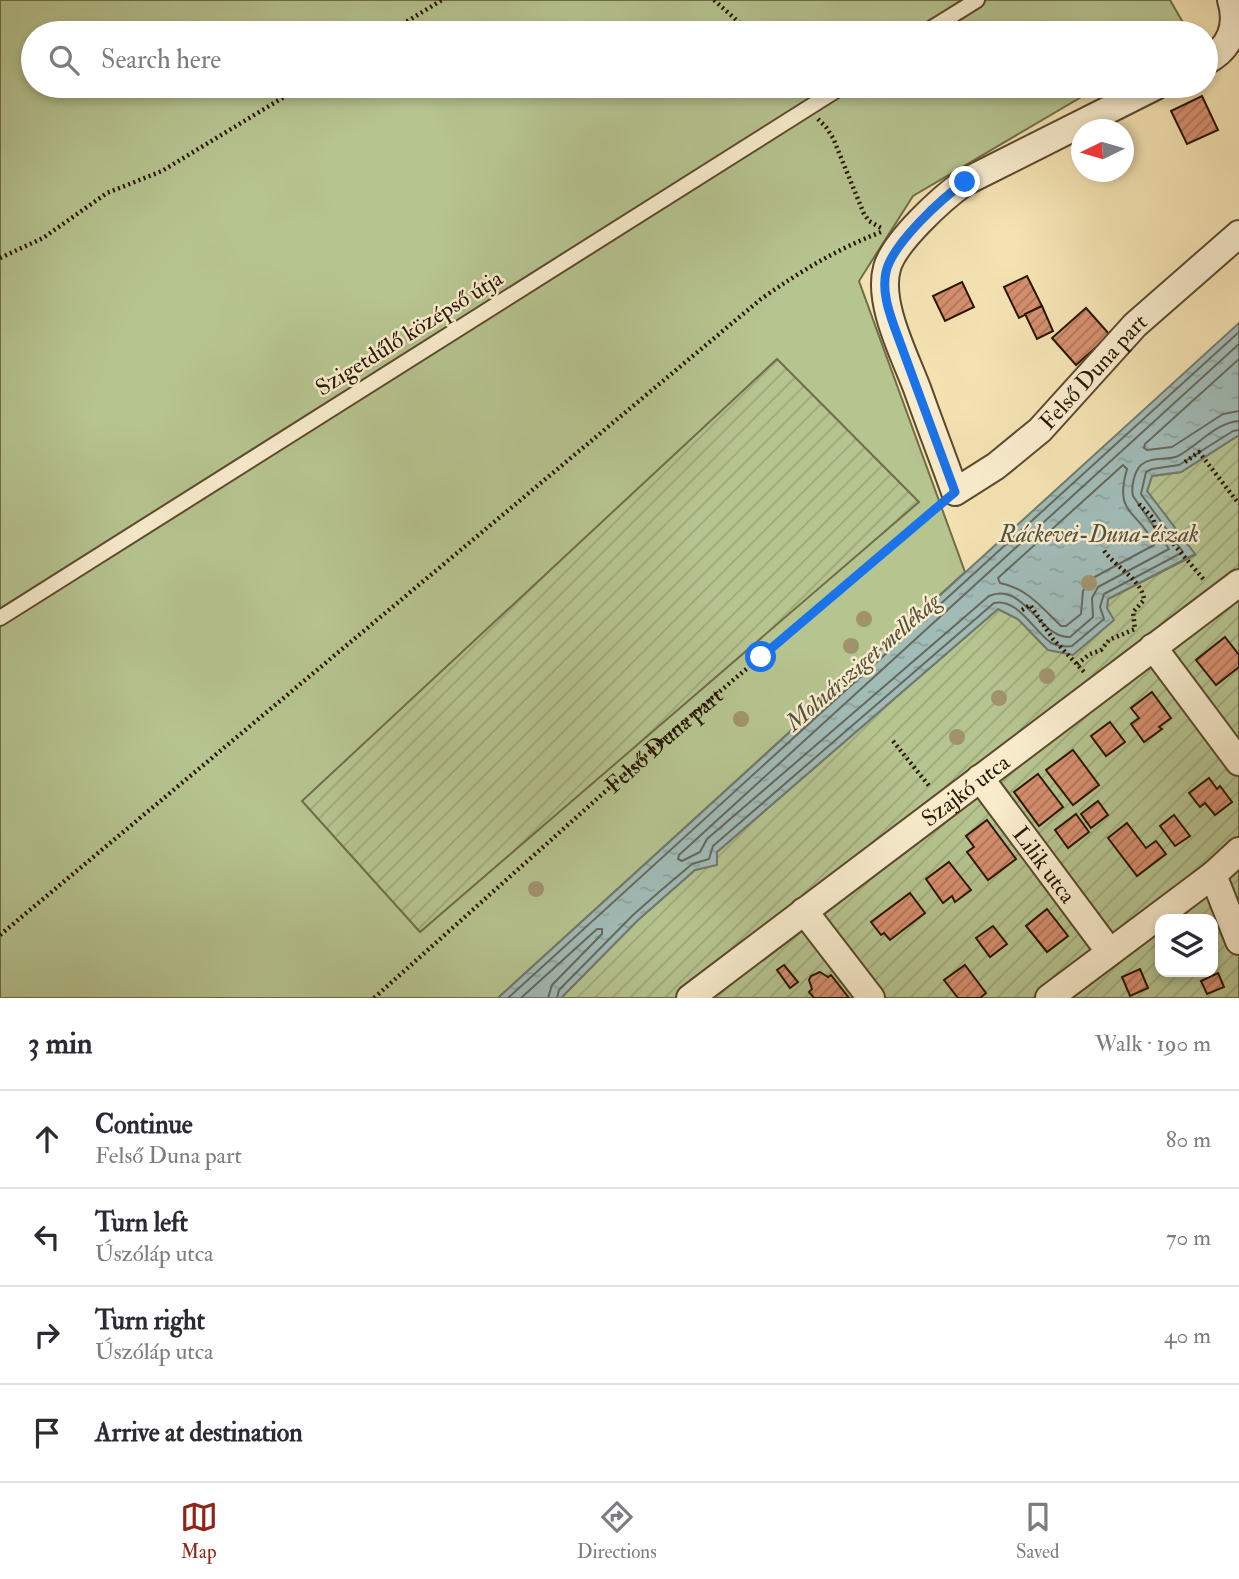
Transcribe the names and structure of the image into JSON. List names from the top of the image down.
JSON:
{
  "streets": {
    "street": ["Felső Duna part", "Szajkó utca", "Lilik utca"],
    "lane": ["Szigetdűlő középső útja"]
  },
  "crossings": [
    ["Szajkó utca", "Lilik utca"]
  ],
  "water": ["Ráckevei-Duna-észak", "Molnársziget mellékág"],
  "north": "left",
  "page": {
    "search": "Search here",
    "heading": ["3 min", "Walk · 190 m"],
    "list": [
      ["Continue", "Felső Duna part", "80 m"],
      ["Turn left", "Úszóláp utca", "70 m"],
      ["Turn right", "Úszóláp utca", "40 m"],
      "Arrive at destination"
    ],
    "nav": ["Map", "Directions", "Saved"]
  }
}
